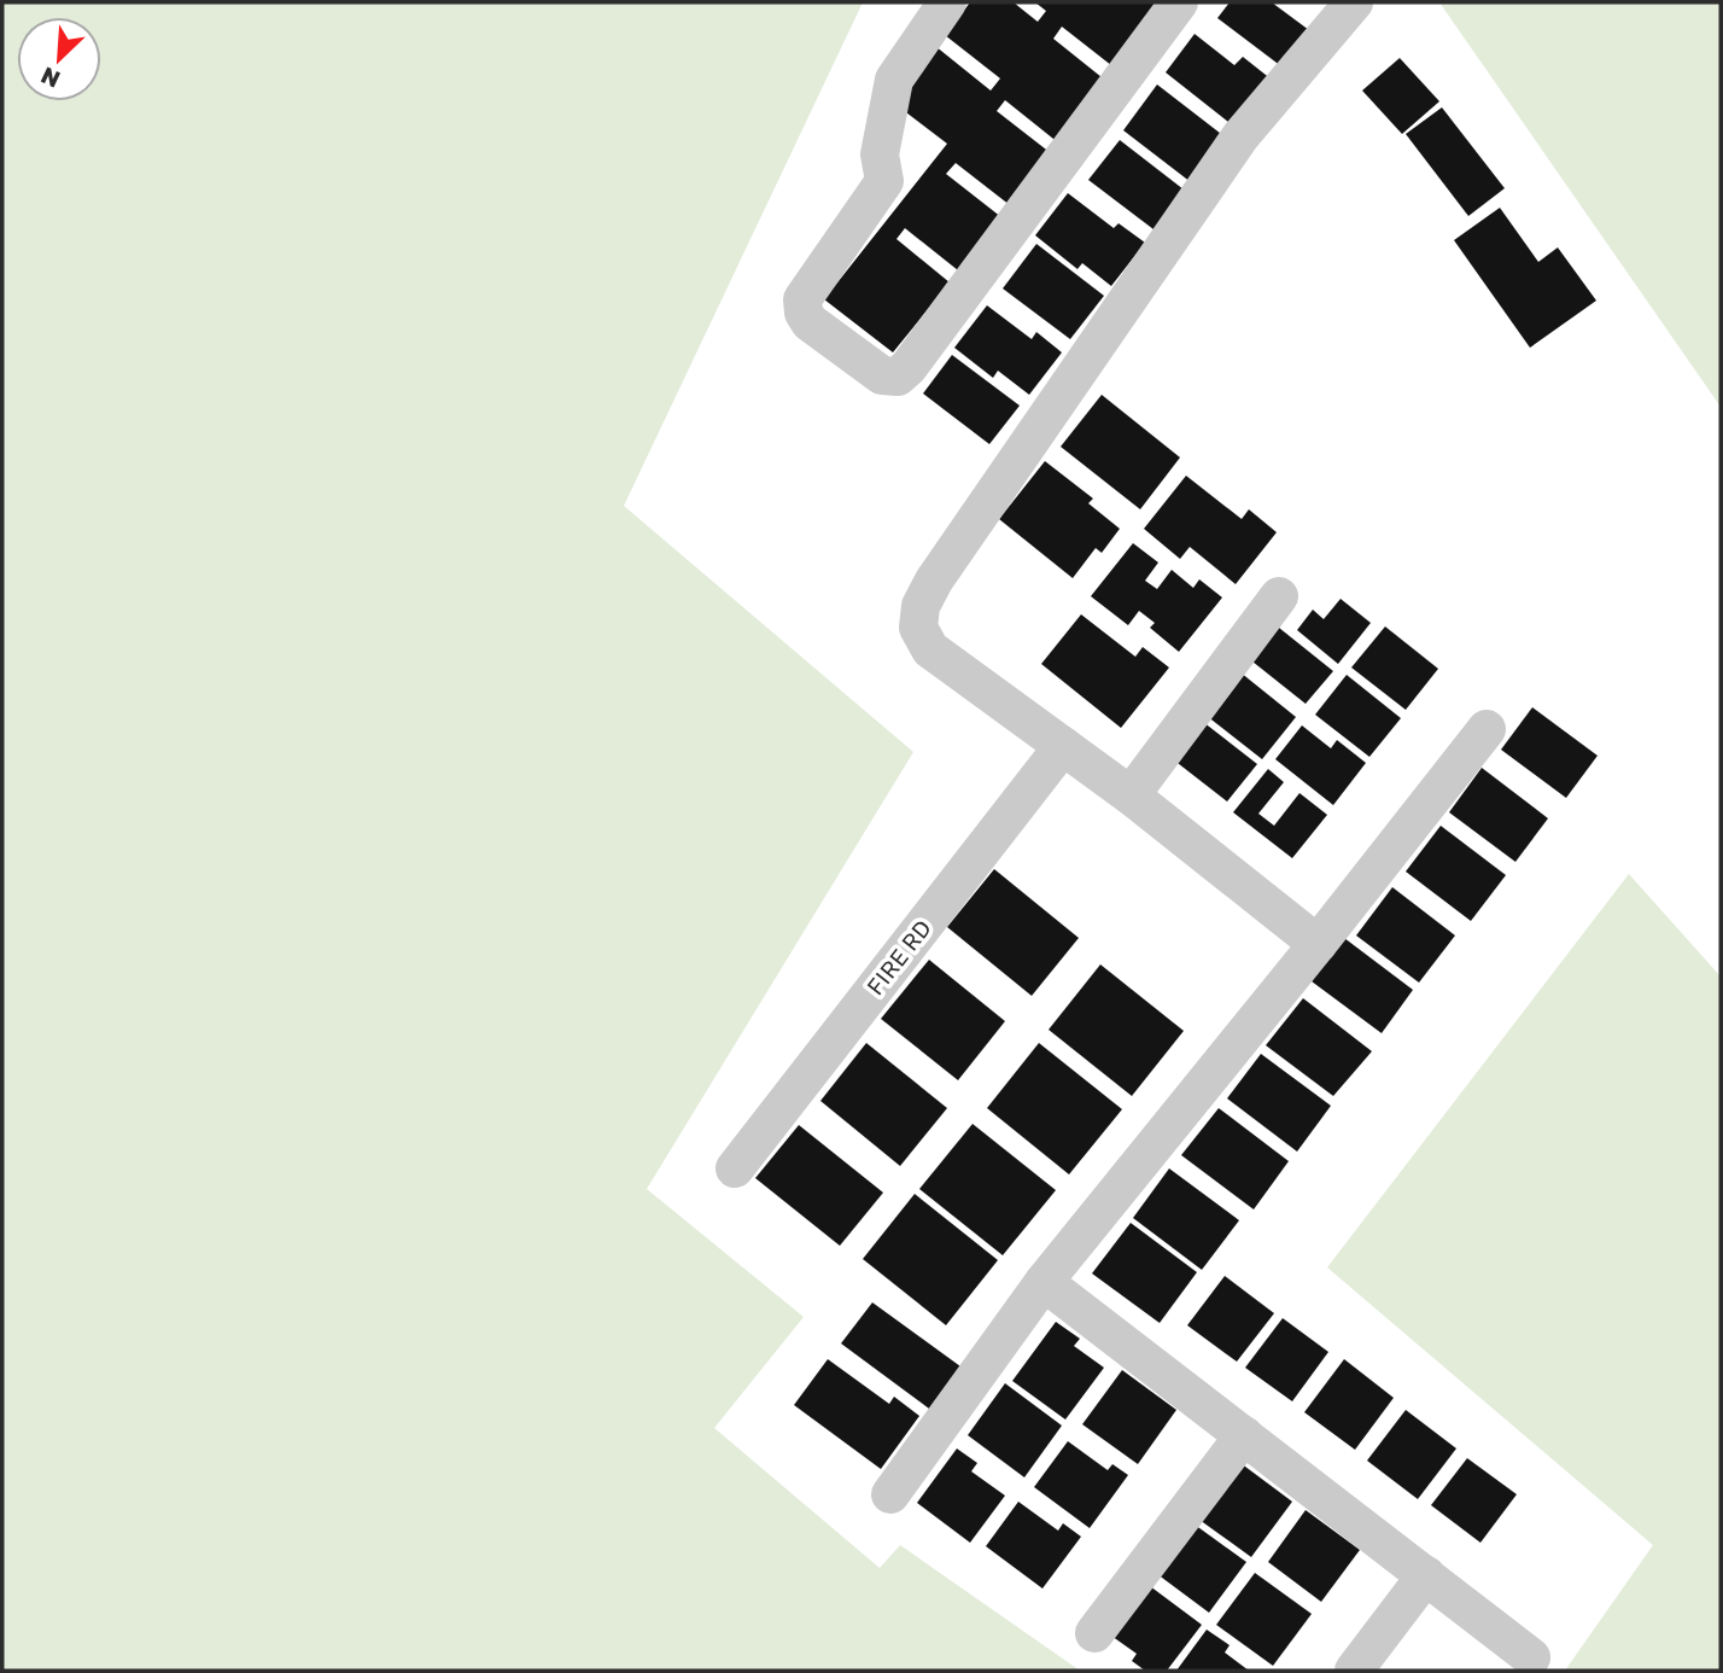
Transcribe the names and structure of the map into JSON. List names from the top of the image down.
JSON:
{
  "streets": {
    "street": ["FIRE RD"]
  },
  "north": "bottom left"
}
